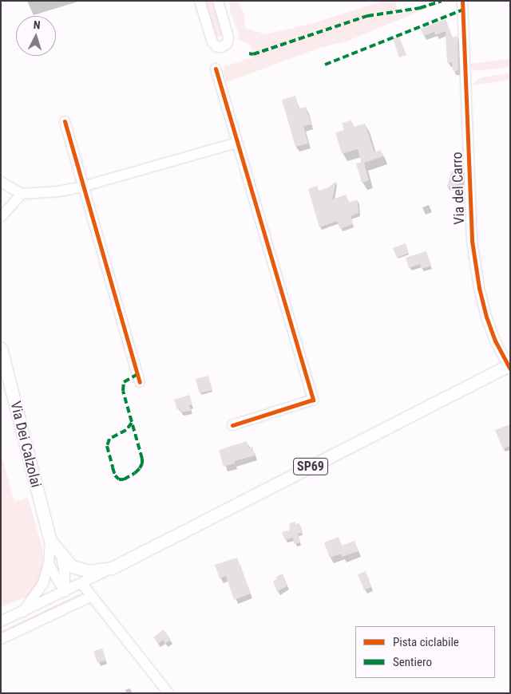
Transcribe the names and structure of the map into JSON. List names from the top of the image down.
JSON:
{
  "streets": {
    "main road": ["Via Dei Calzolai", "SP69"],
    "street": ["Via del Carro"]
  },
  "crossings": [
    ["Via del Carro", "SP69"]
  ],
  "legend": ["Pista ciclabile", "Sentiero"],
  "north": "top"
}
